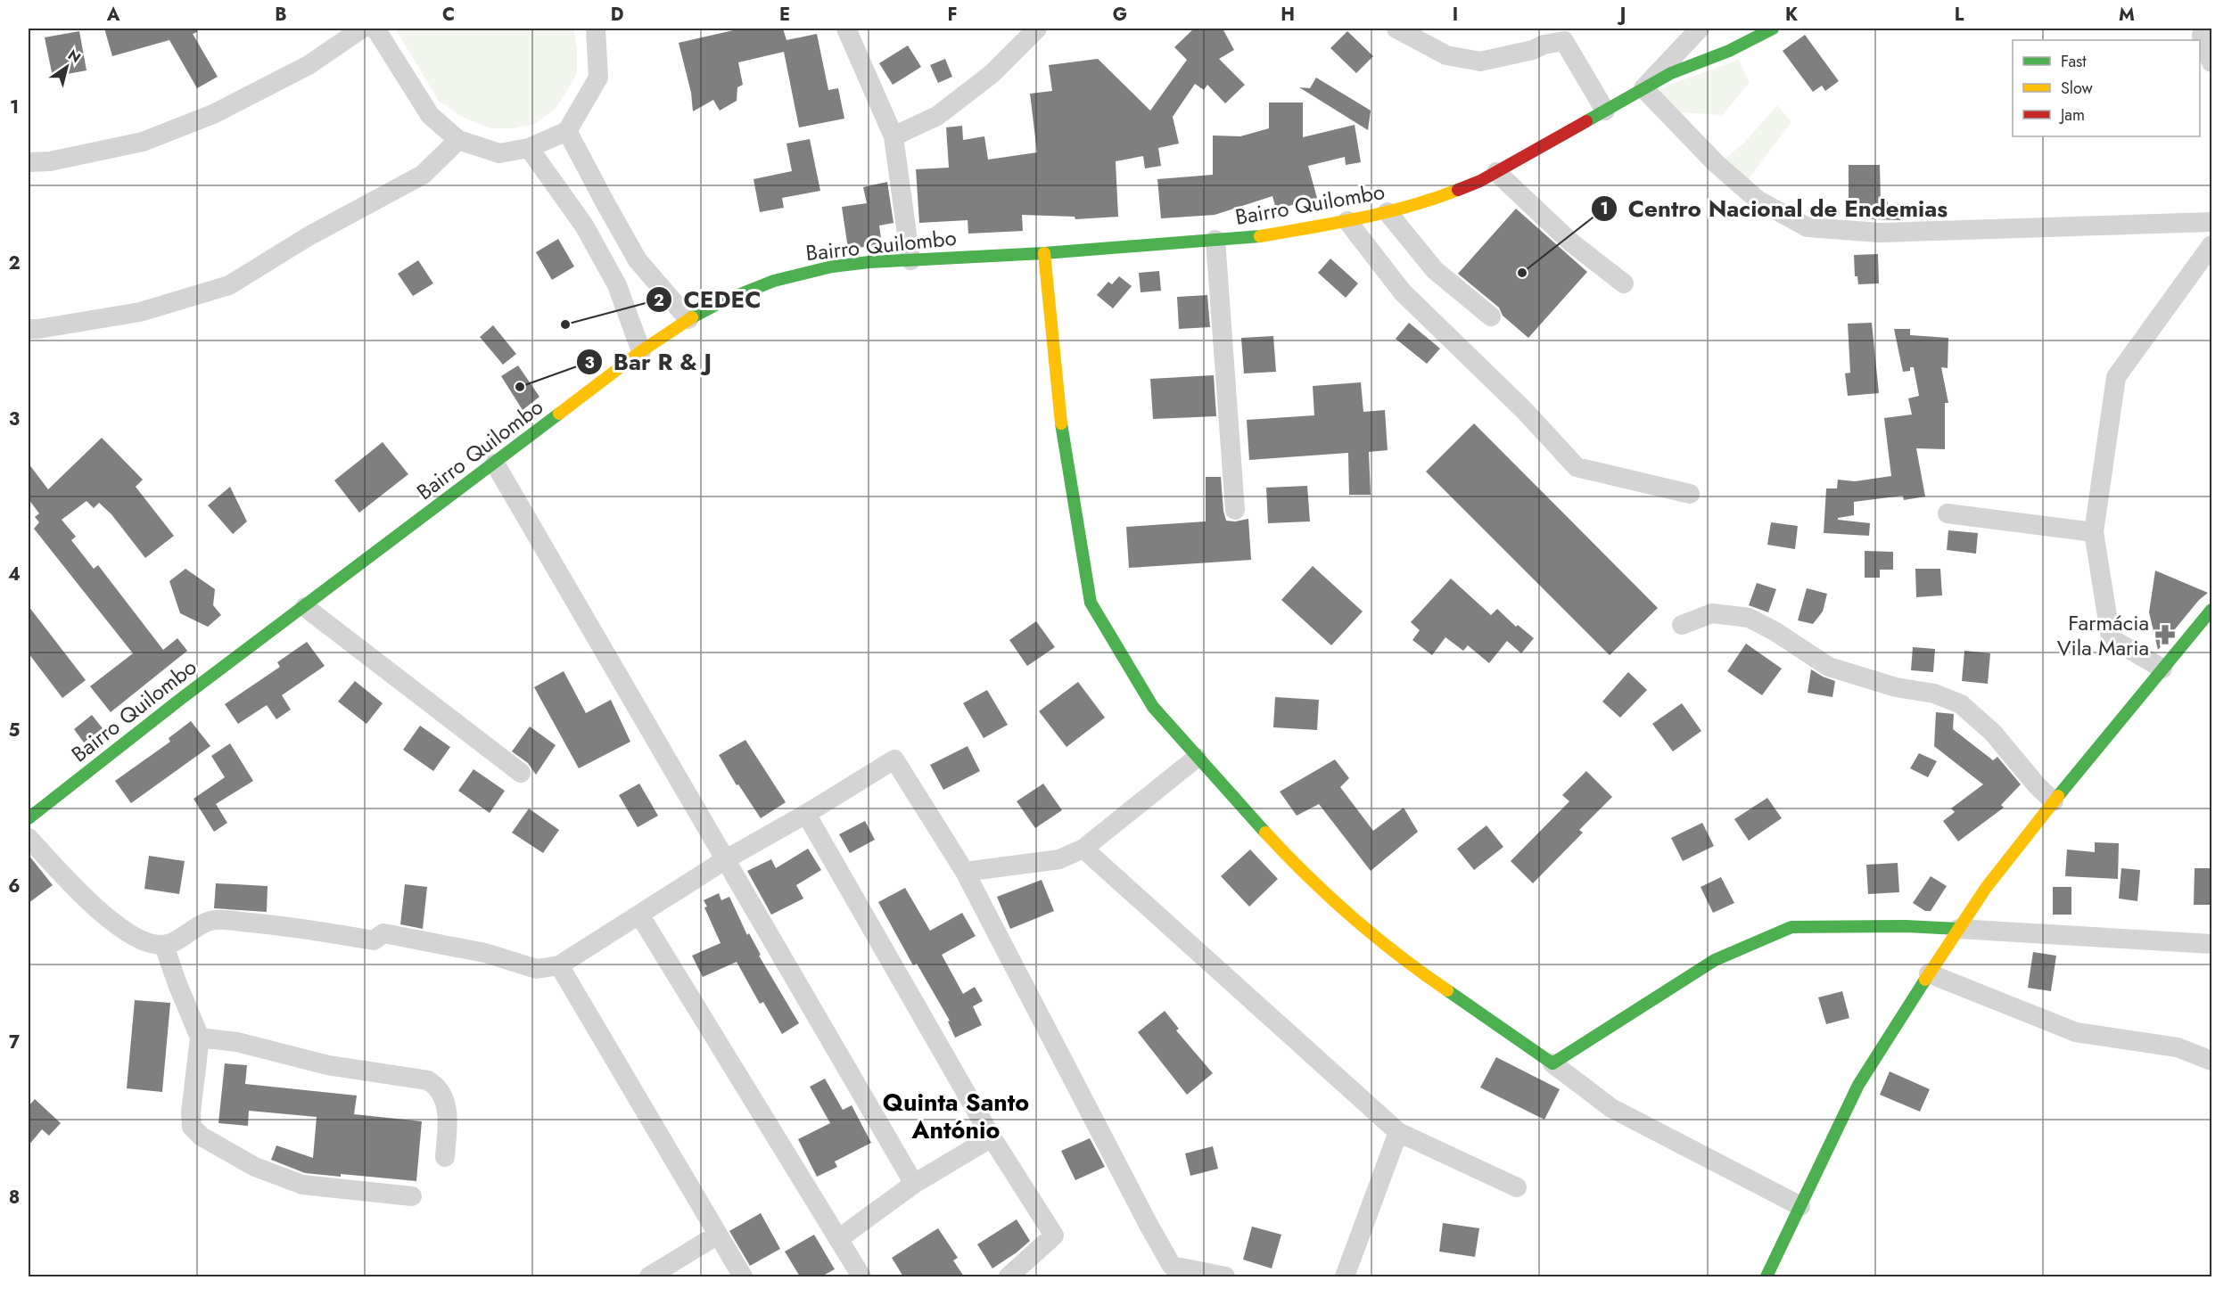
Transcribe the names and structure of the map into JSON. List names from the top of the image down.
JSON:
{
  "streets": {
    "street": ["Bairro Quilombo"]
  },
  "districts": ["Quinta Santo António"],
  "places": {
    "other": ["Centro Nacional de Endemias", "CEDEC", "Bar R & J"],
    "pharmacy": ["Farmácia Vila Maria"]
  },
  "legend": ["Fast", "Slow", "Jam"],
  "north": "top right",
  "grid": {
    "columns": [
      "A",
      "B",
      "C",
      "D",
      "E",
      "F",
      "G",
      "H",
      "I",
      "J",
      "K",
      "L",
      "M"
    ],
    "rows": [
      "1",
      "2",
      "3",
      "4",
      "5",
      "6",
      "7",
      "8"
    ]
  }
}
